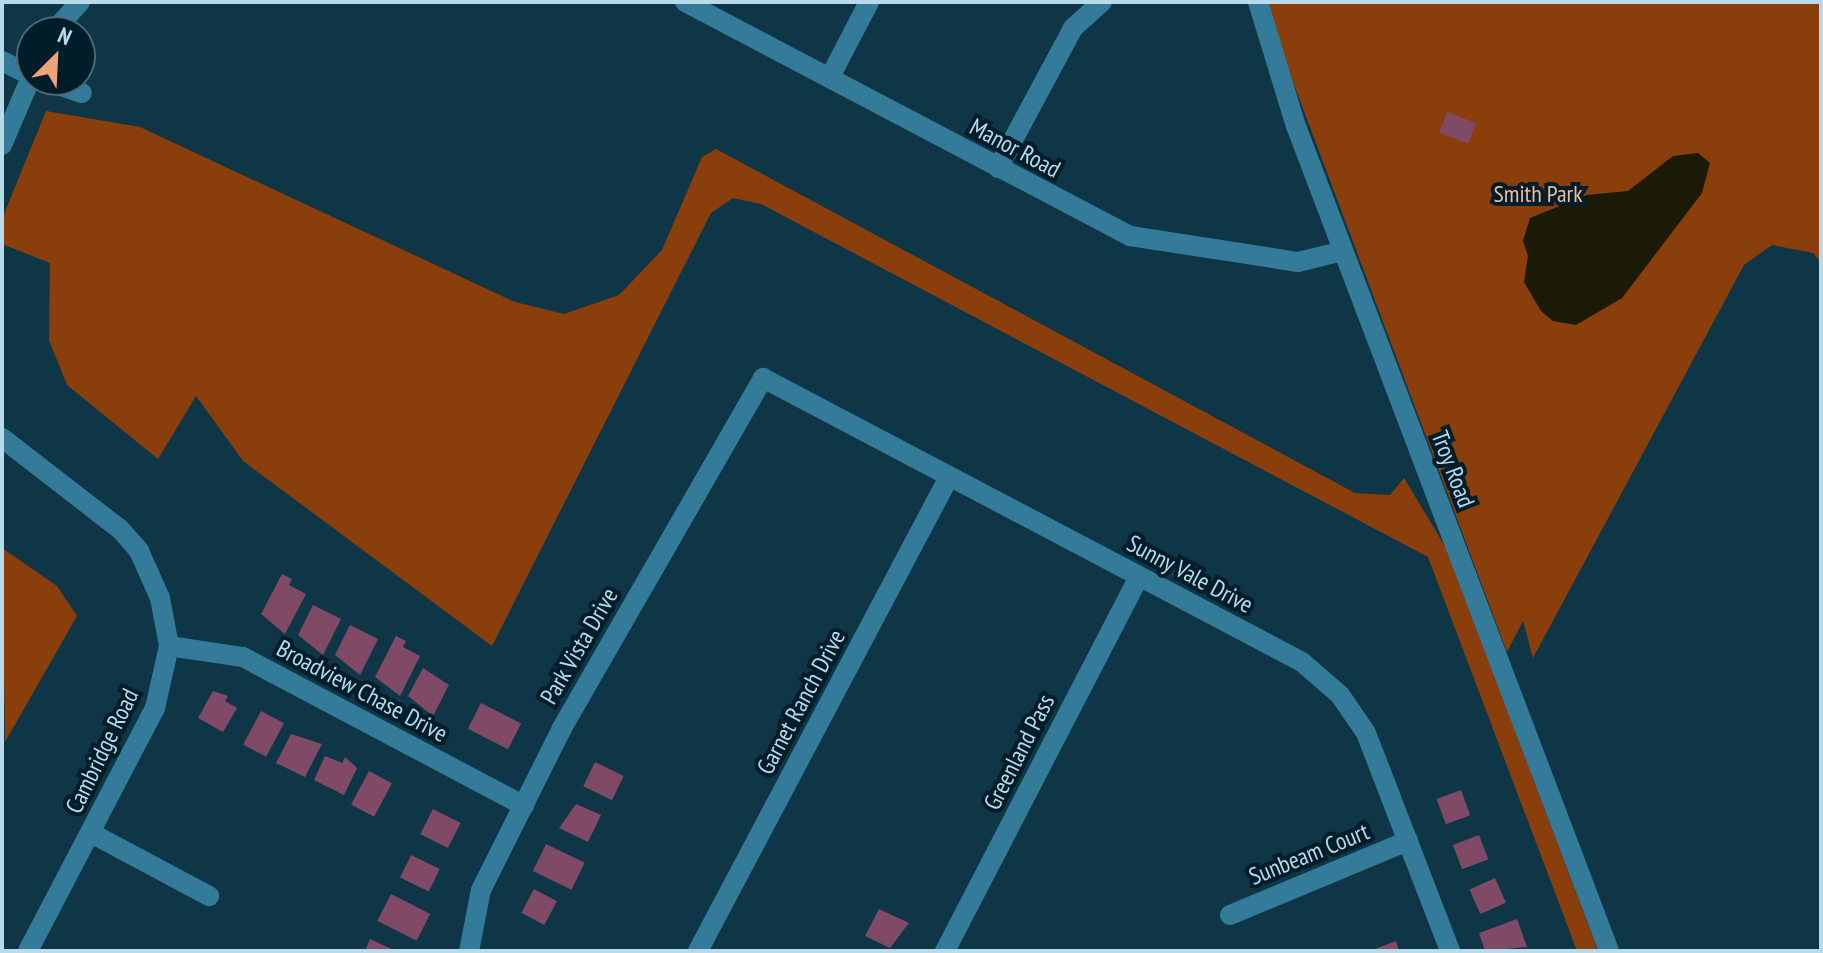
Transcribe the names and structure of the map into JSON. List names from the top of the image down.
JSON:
{
  "streets": {
    "street": [
      "Manor Road",
      "Troy Road",
      "Sunny Vale Drive",
      "Park Vista Drive",
      "Broadview Chase Drive",
      "Garnet Ranch Drive",
      "Cambridge Road",
      "Greenland Pass",
      "Sunbeam Court"
    ]
  },
  "crossings": [
    ["Manor Road", "Troy Road"],
    ["Sunny Vale Drive", "Park Vista Drive"],
    ["Sunny Vale Drive", "Garnet Ranch Drive"],
    ["Sunny Vale Drive", "Greenland Pass"],
    ["Sunny Vale Drive", "Sunbeam Court"],
    ["Park Vista Drive", "Broadview Chase Drive"],
    ["Broadview Chase Drive", "Cambridge Road"]
  ],
  "parks": ["Smith Park"],
  "north": "top right"
}
